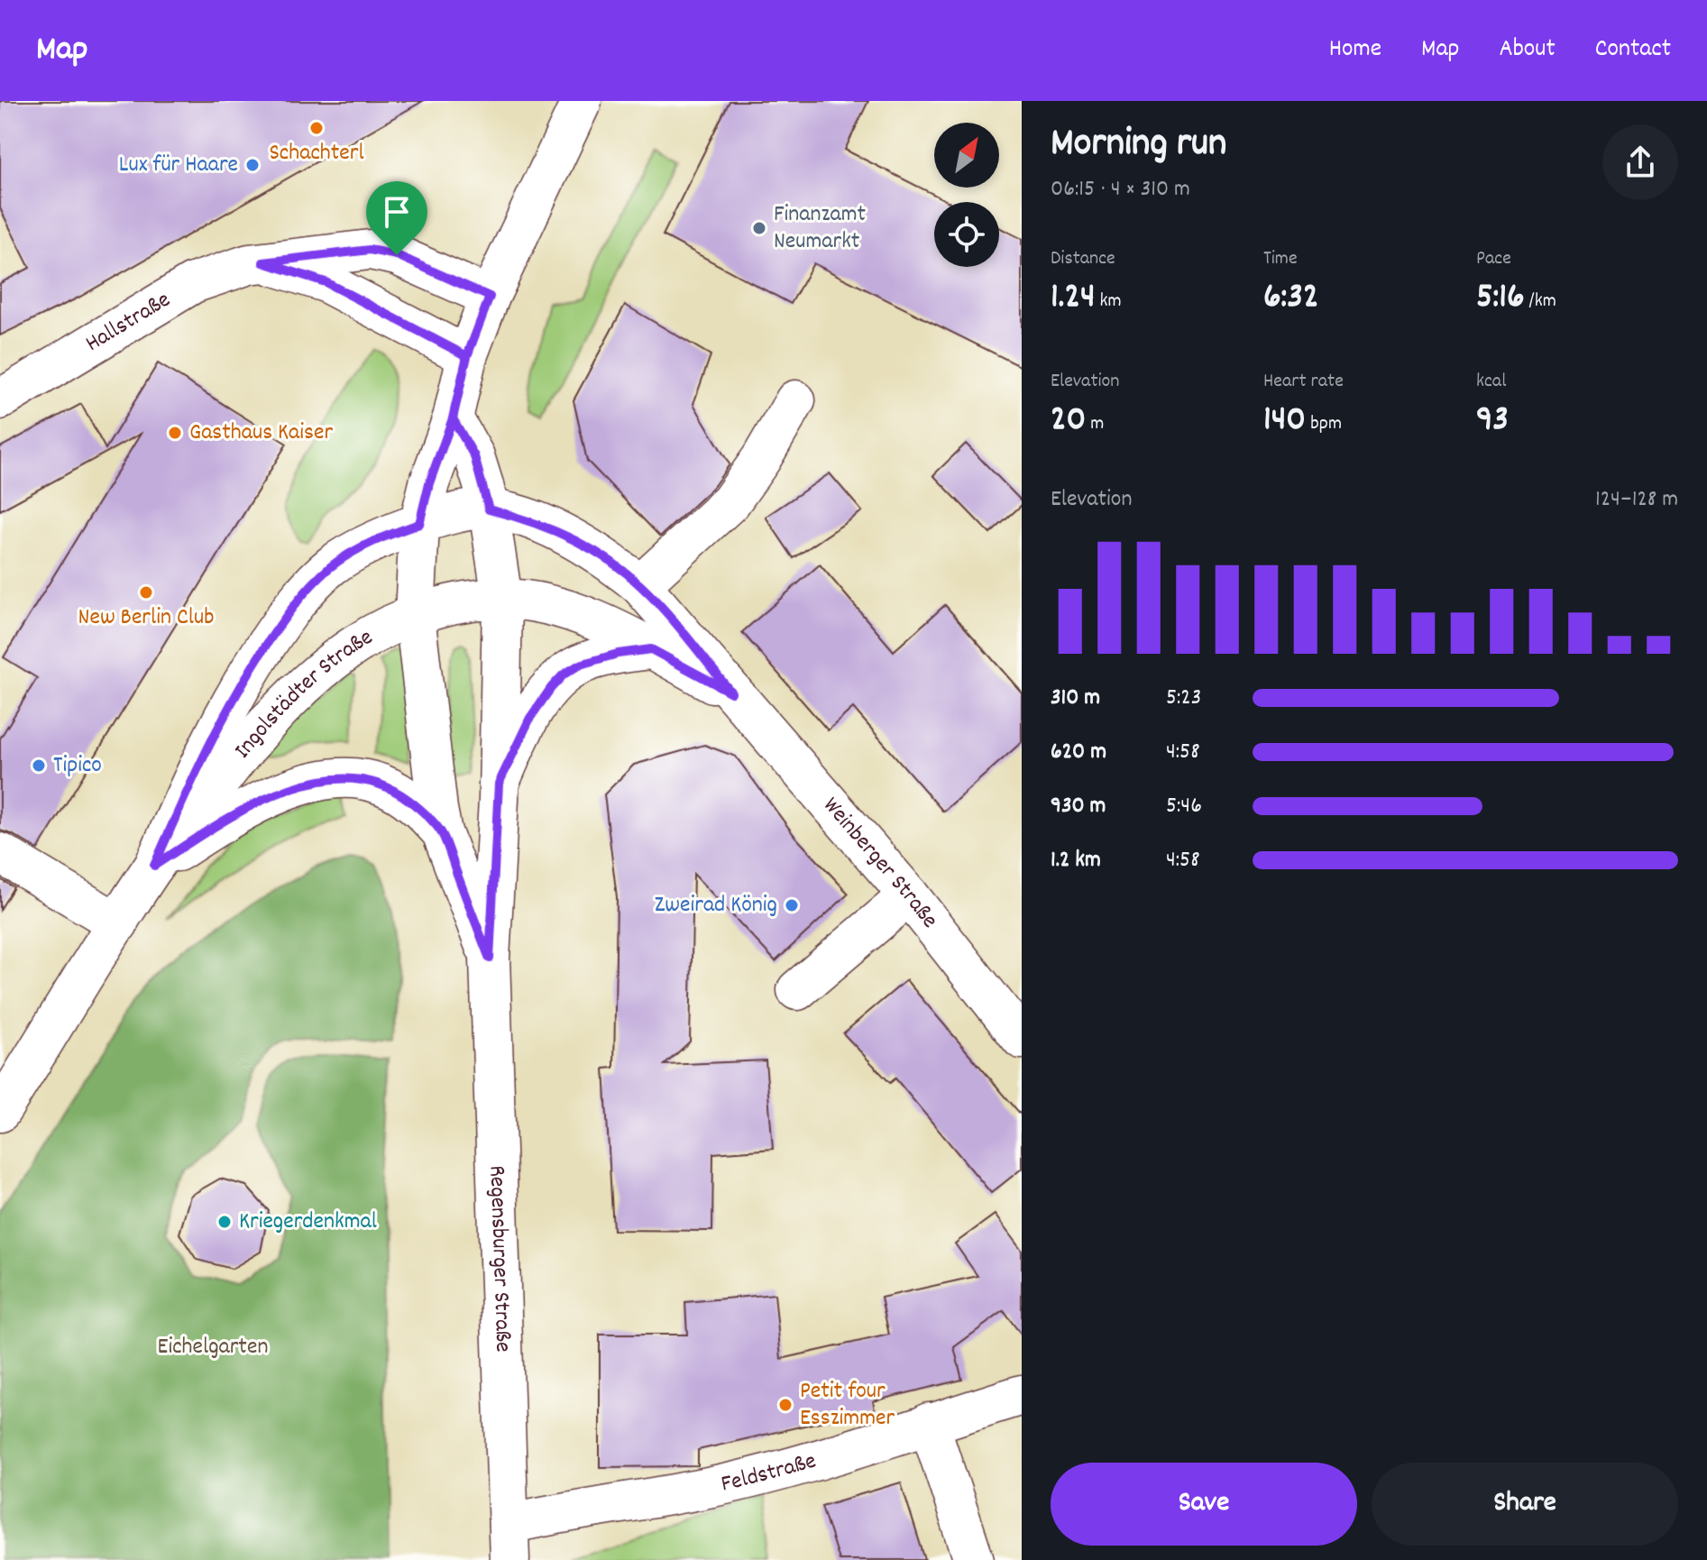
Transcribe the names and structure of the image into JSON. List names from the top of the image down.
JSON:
{
  "streets": {
    "street": [
      "Hallstraße",
      "Ingolstädter Straße",
      "Weinberger Straße",
      "Regensburger Straße",
      "Feldstraße"
    ]
  },
  "crossings": [
    ["Ingolstädter Straße", "Weinberger Straße"],
    ["Ingolstädter Straße", "Regensburger Straße"],
    ["Weinberger Straße", "Regensburger Straße"],
    ["Regensburger Straße", "Feldstraße"]
  ],
  "parks": ["Eichelgarten"],
  "places": [
    "Schachterl",
    "Lux für Haare",
    "Finanzamt Neumarkt",
    "Gasthaus Kaiser",
    "New Berlin Club",
    "Tipico",
    "Zweirad König",
    "Kriegerdenkmal",
    "Petit four Esszimmer"
  ],
  "north": "top right",
  "page": {
    "header": "Map",
    "nav": [
      "Home",
      "Map",
      "About",
      "Contact"
    ],
    "heading": ["Morning run", "06:15 · 4 × 310 m"],
    "stats": [
      ["Distance", "1.24 km"],
      ["Time", "6:32"],
      ["Pace", "5:16 /km"],
      ["Elevation", "20 m"],
      ["Heart rate", "140 bpm"],
      ["kcal", "93"]
    ],
    "chart": ["Elevation", "124–128 m"],
    "list": [
      {
        "name": "310 m",
        "note": "5:23"
      },
      {
        "name": "620 m",
        "note": "4:58"
      },
      {
        "name": "930 m",
        "note": "5:46"
      },
      {
        "name": "1.2 km",
        "note": "4:58"
      }
    ],
    "buttons": ["Save", "Share"]
  }
}
